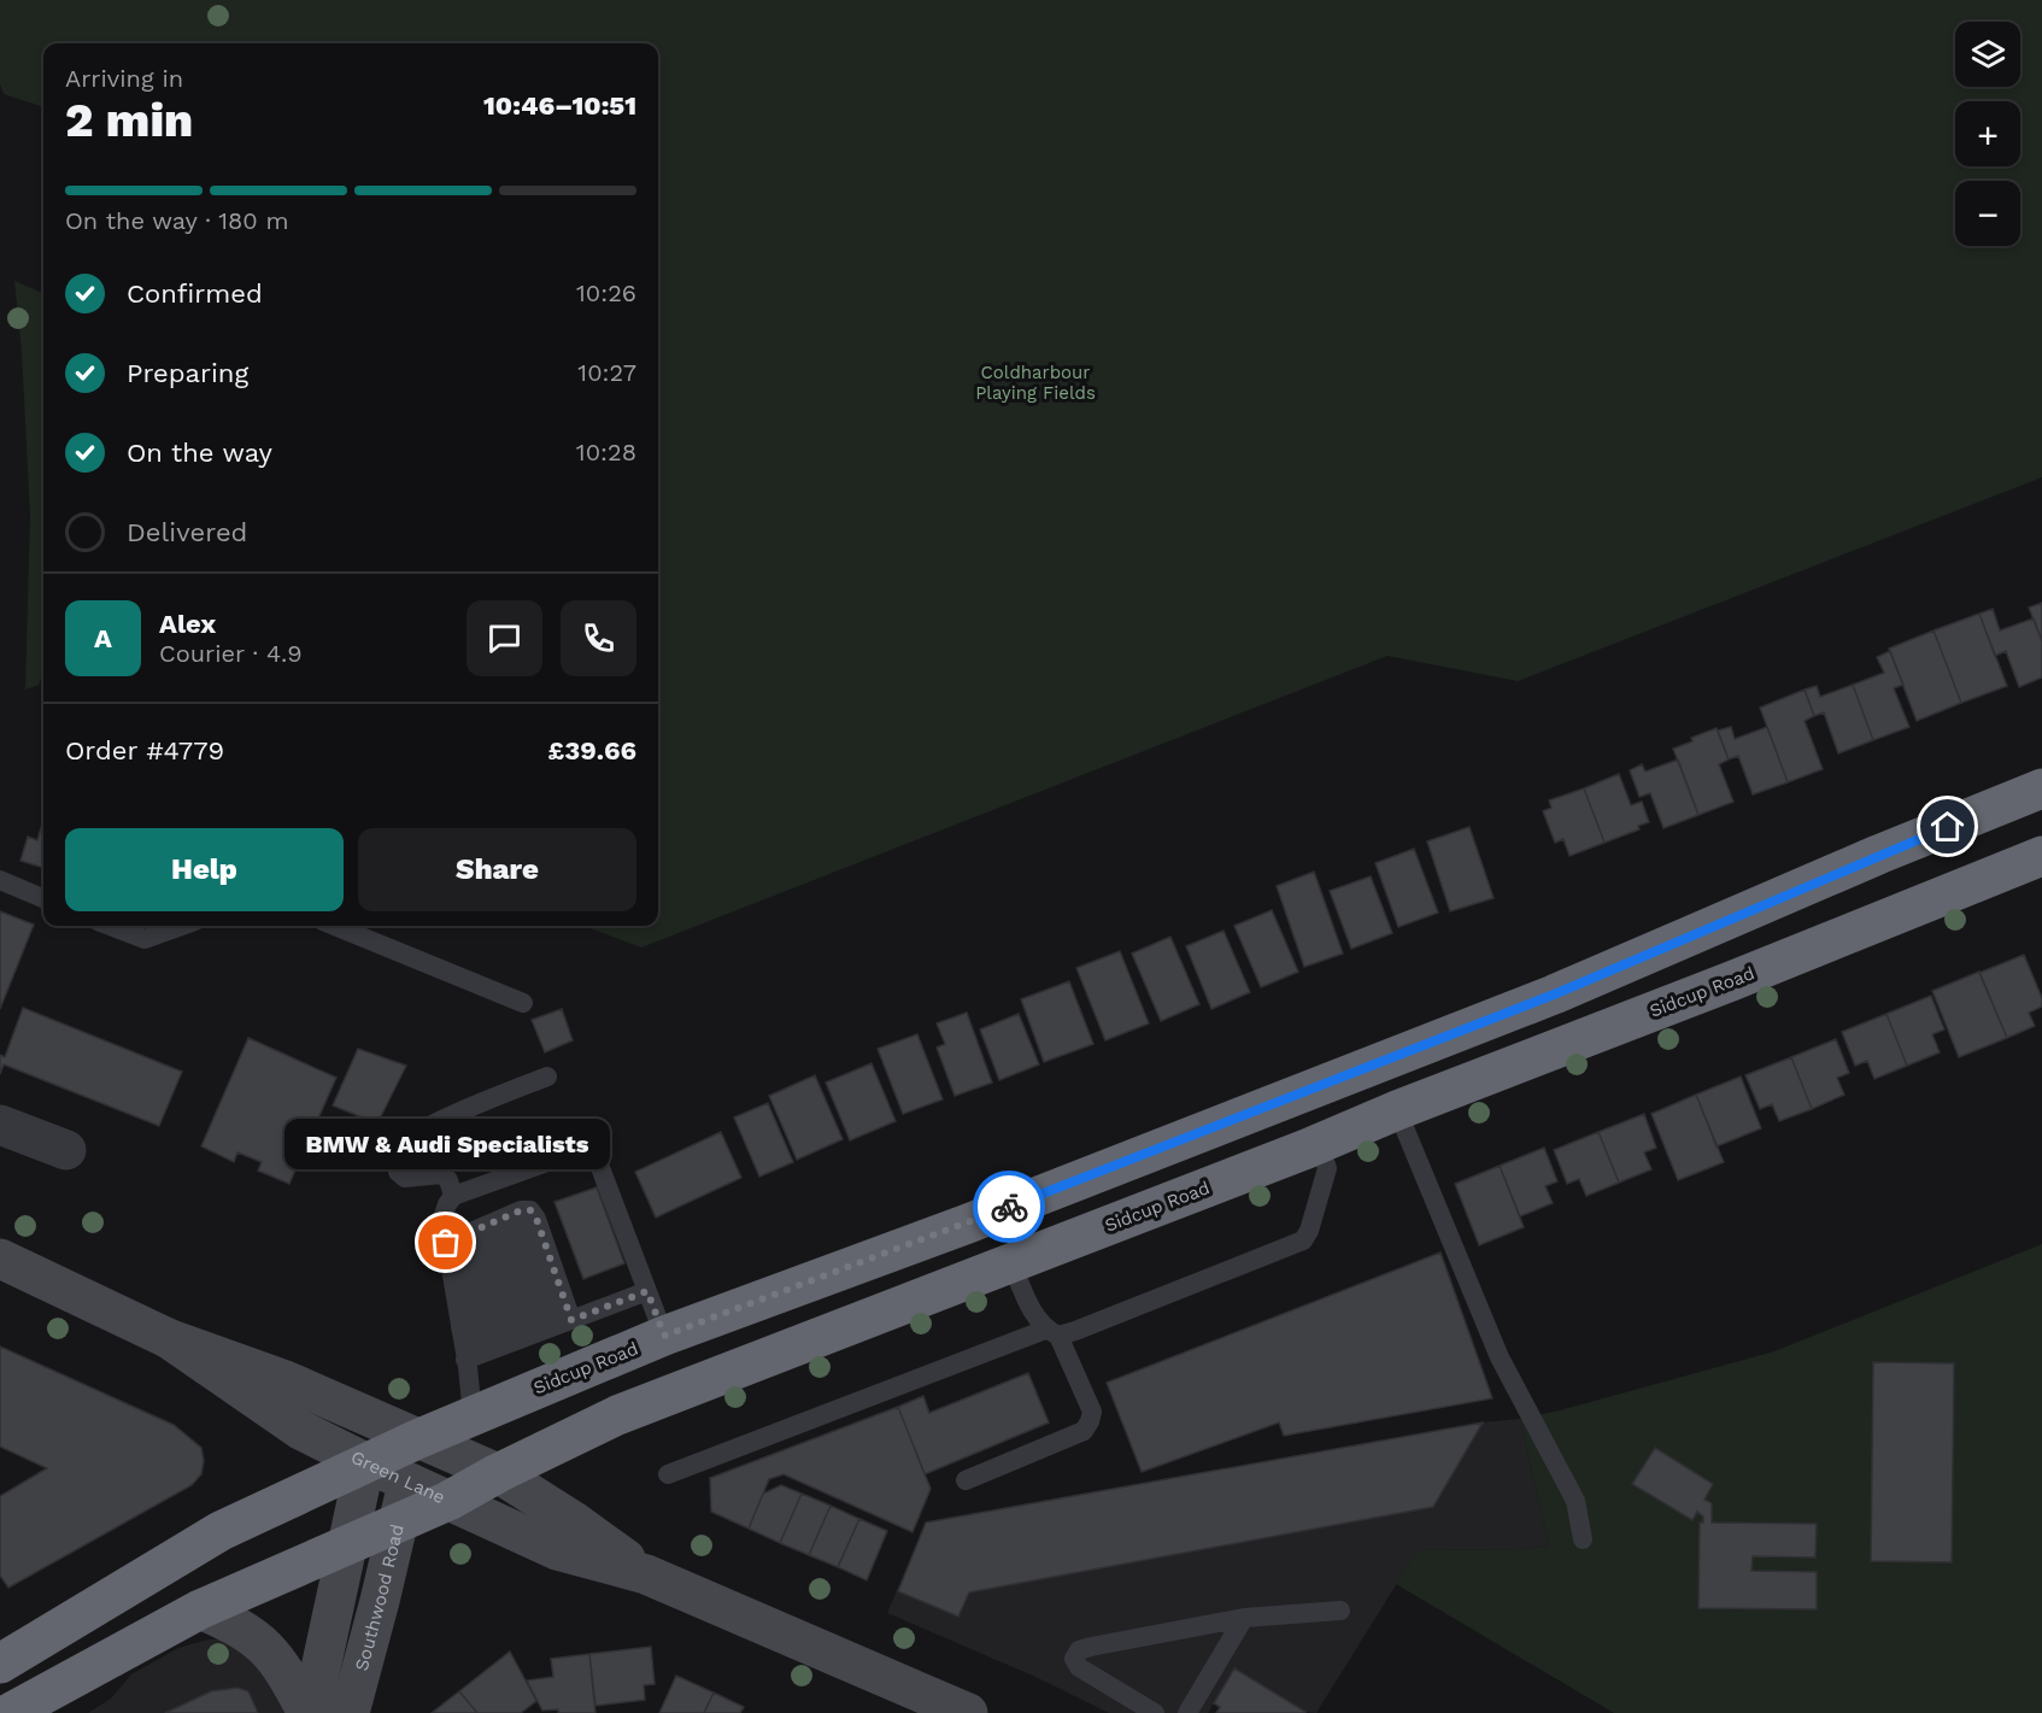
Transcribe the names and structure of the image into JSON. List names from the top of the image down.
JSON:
{
  "streets": {
    "highway": ["Sidcup Road"],
    "main road": ["Green Lane", "Southwood Road"]
  },
  "crossings": [
    ["Sidcup Road", "Green Lane"],
    ["Sidcup Road", "Southwood Road"],
    ["Green Lane", "Southwood Road"]
  ],
  "parks": ["Coldharbour Playing Fields"],
  "places": ["BMW & Audi Specialists"],
  "page": {
    "map_buttons": ["+", "−"],
    "heading": ["2 min", "Arriving in", "10:46–10:51"],
    "panel": [
      "Alex",
      "Courier · 4.9",
      "Order #4779",
      "£39.66"
    ],
    "bar": "On the way · 180 m",
    "list": [
      ["Confirmed", "10:26"],
      ["Preparing", "10:27"],
      ["On the way", "10:28"],
      "Delivered"
    ],
    "round": "A",
    "buttons": ["Help", "Share"],
    "bubble": "BMW & Audi Specialists"
  }
}
